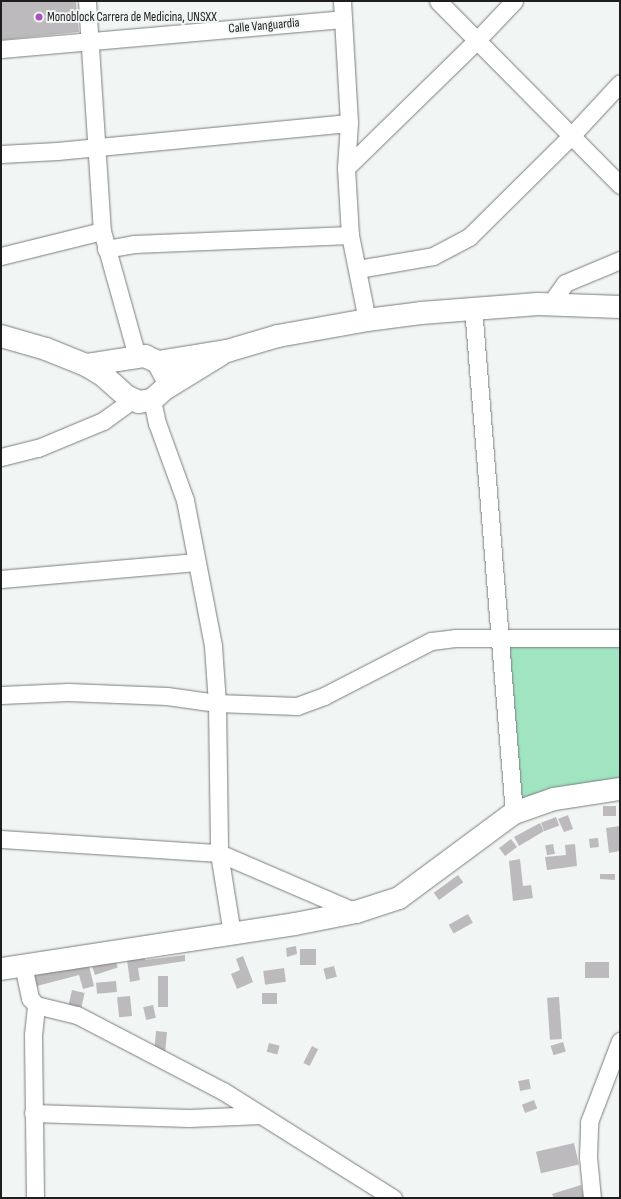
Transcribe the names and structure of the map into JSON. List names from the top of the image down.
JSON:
{
  "streets": {
    "street": ["Calle Vanguardia"]
  },
  "places": ["Monoblock Carrera de Medicina, UNSXX"]
}
